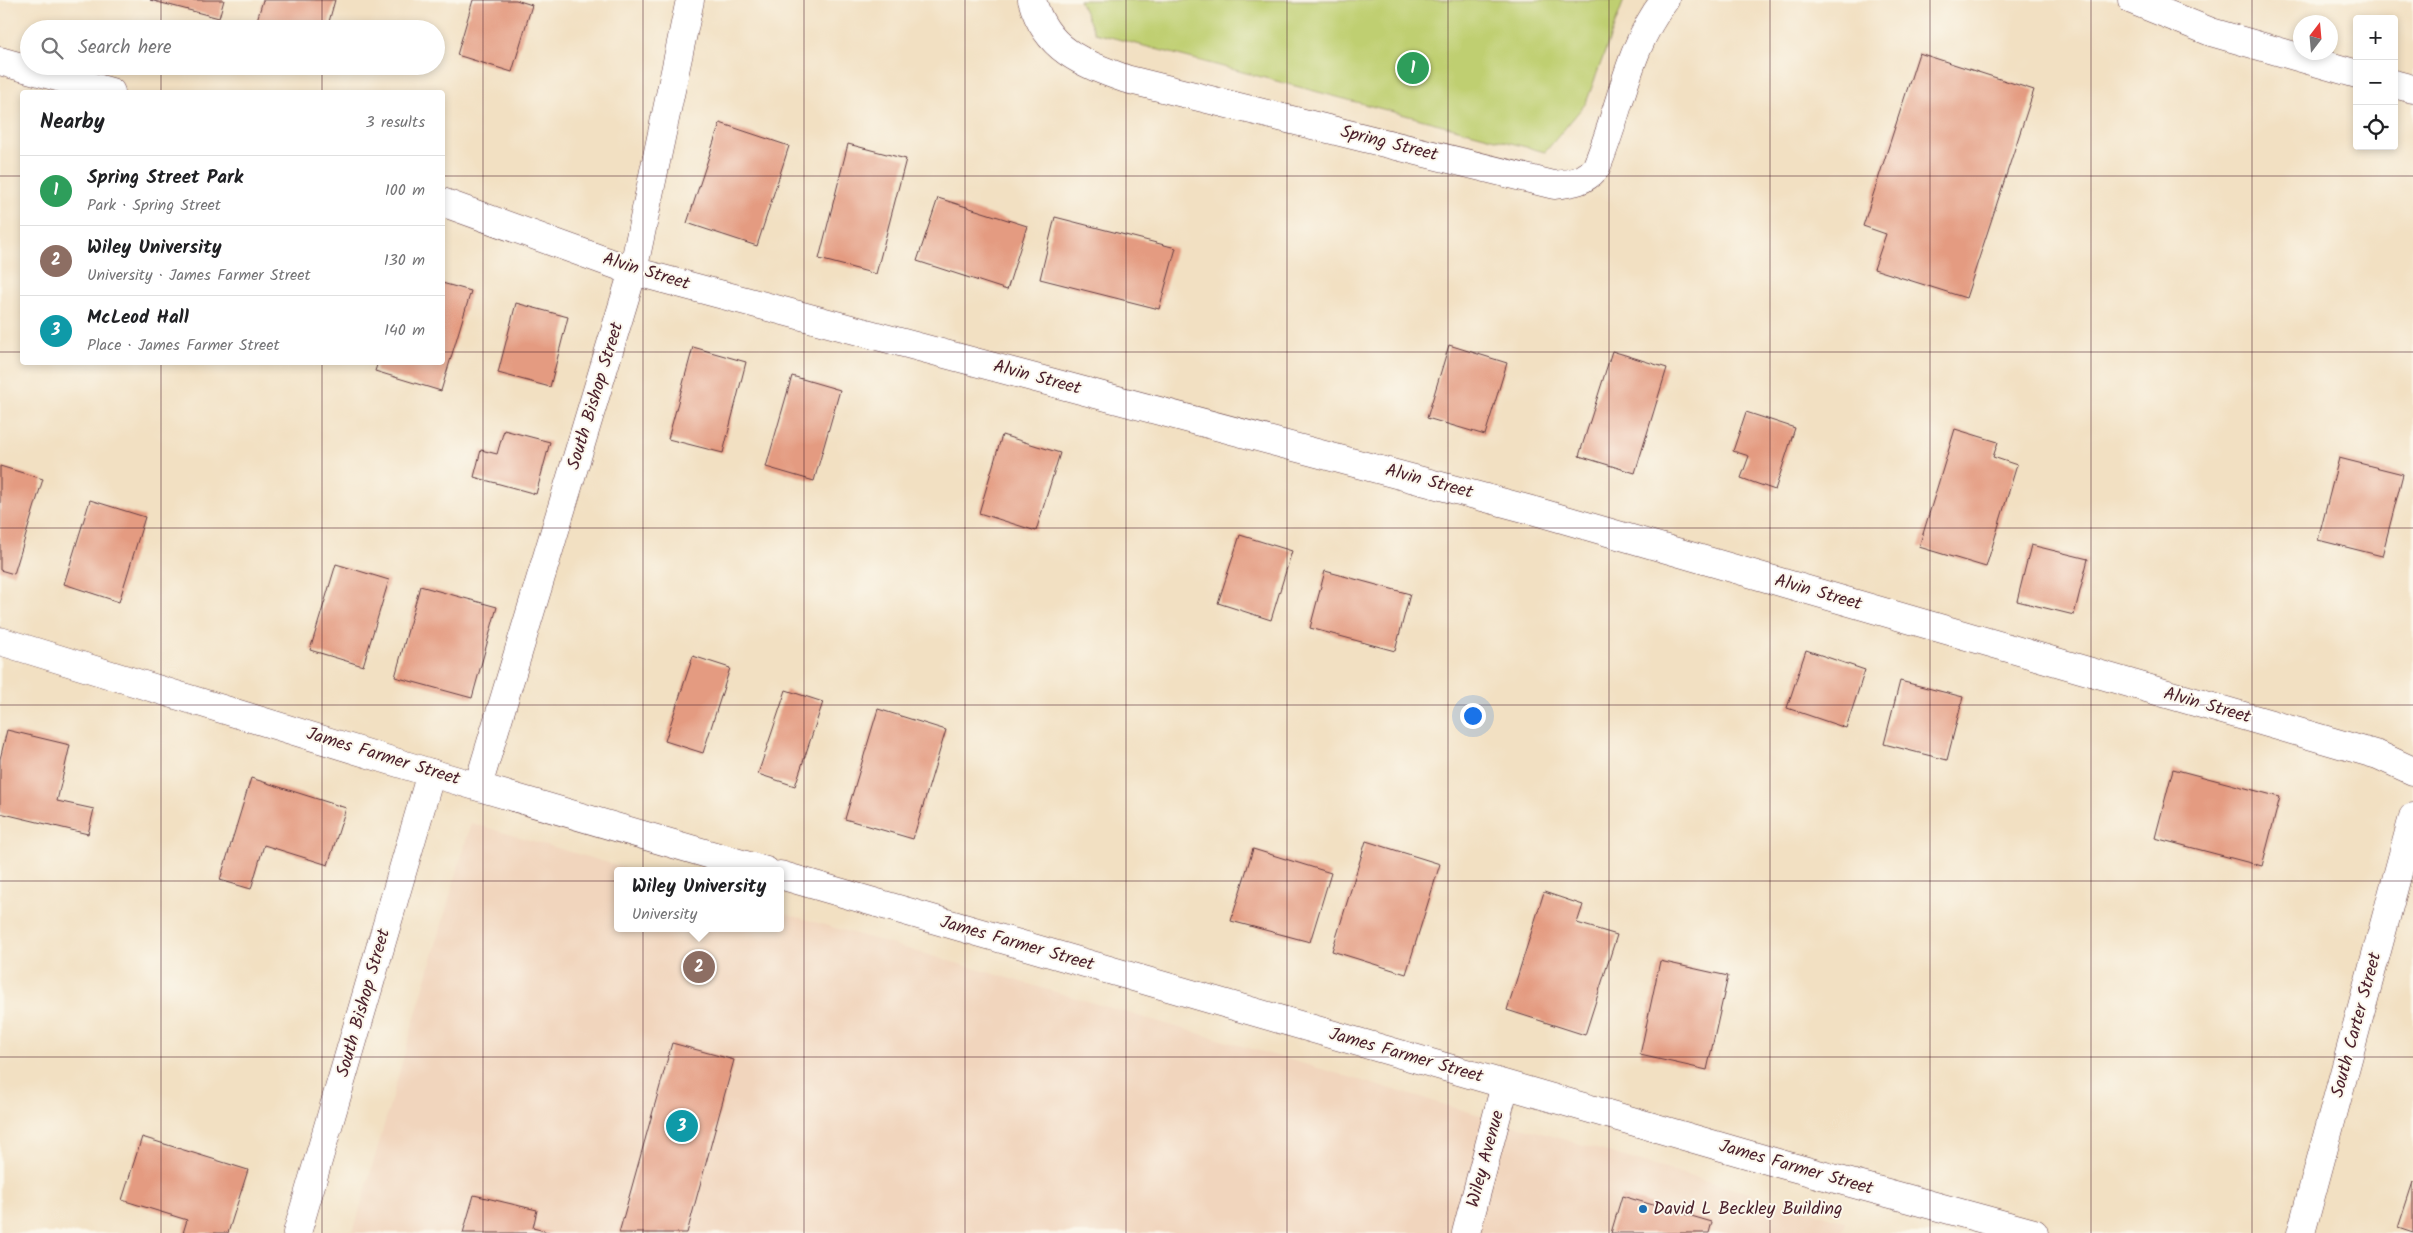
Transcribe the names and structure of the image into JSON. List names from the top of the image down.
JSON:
{
  "streets": {
    "street": [
      "Spring Street",
      "Alvin Street",
      "South Bishop Street",
      "James Farmer Street",
      "South Carter Street",
      "Wiley Avenue"
    ]
  },
  "crossings": [
    ["Alvin Street", "South Bishop Street"],
    ["South Bishop Street", "James Farmer Street"],
    ["James Farmer Street", "Wiley Avenue"]
  ],
  "places": ["David L Beckley Building"],
  "north": "top",
  "page": {
    "map_buttons": ["+", "−"],
    "search": "Search here",
    "pins": ["1", "2", "3"],
    "heading": ["Nearby", "3 results"],
    "list": [
      {
        "mark": "1",
        "name": "Spring Street Park",
        "note": "Park · Spring Street",
        "value": "100 m"
      },
      {
        "mark": "2",
        "name": "Wiley University",
        "note": "University · James Farmer Street",
        "value": "130 m"
      },
      {
        "mark": "3",
        "name": "McLeod Hall",
        "note": "Place · James Farmer Street",
        "value": "140 m"
      }
    ],
    "popup": ["Wiley University", "University"]
  }
}
